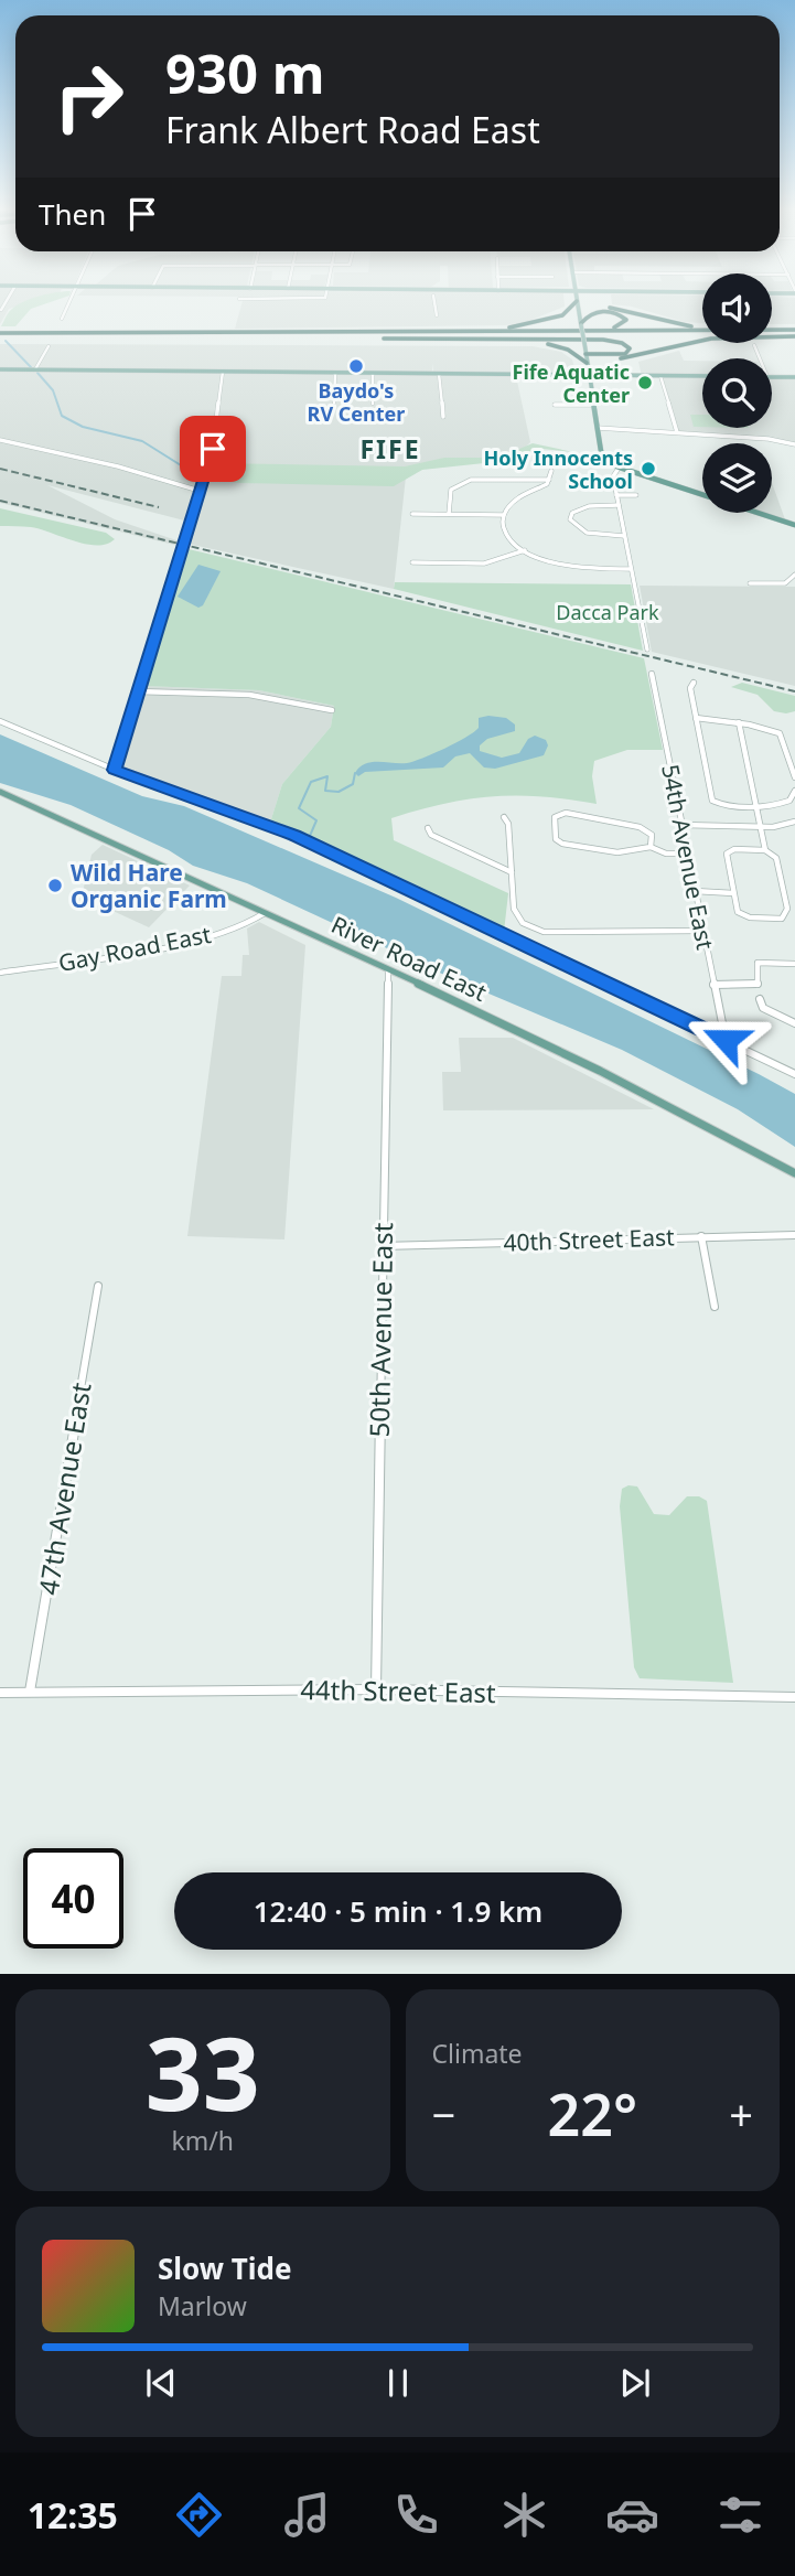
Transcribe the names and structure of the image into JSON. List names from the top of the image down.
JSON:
{
  "streets": {
    "main road": ["River Road East"],
    "street": [
      "54th Avenue East",
      "Gay Road East",
      "40th Street East",
      "50th Avenue East",
      "47th Avenue East",
      "44th Street East"
    ]
  },
  "crossings": [
    ["Gay Road East", "River Road East"],
    ["River Road East", "50th Avenue East"],
    ["40th Street East", "50th Avenue East"],
    ["50th Avenue East", "44th Street East"],
    ["47th Avenue East", "44th Street East"]
  ],
  "districts": ["FIFE"],
  "parks": ["Dacca Park"],
  "places": [
    "Baydo's RV Center",
    "Fife Aquatic Center",
    "Holy Innocents School",
    "Wild Hare Organic Farm"
  ],
  "page": {
    "turn": ["930 m", "Frank Albert Road East"],
    "then": "Then",
    "limit": "40",
    "trip": "12:40 · 5 min · 1.9 km",
    "tile": [
      ["33", "km/h"],
      "Climate"
    ],
    "heat": ["−", "22°", "+"],
    "song": ["Slow Tide", "Marlow"],
    "tabs": "12:35"
  }
}
